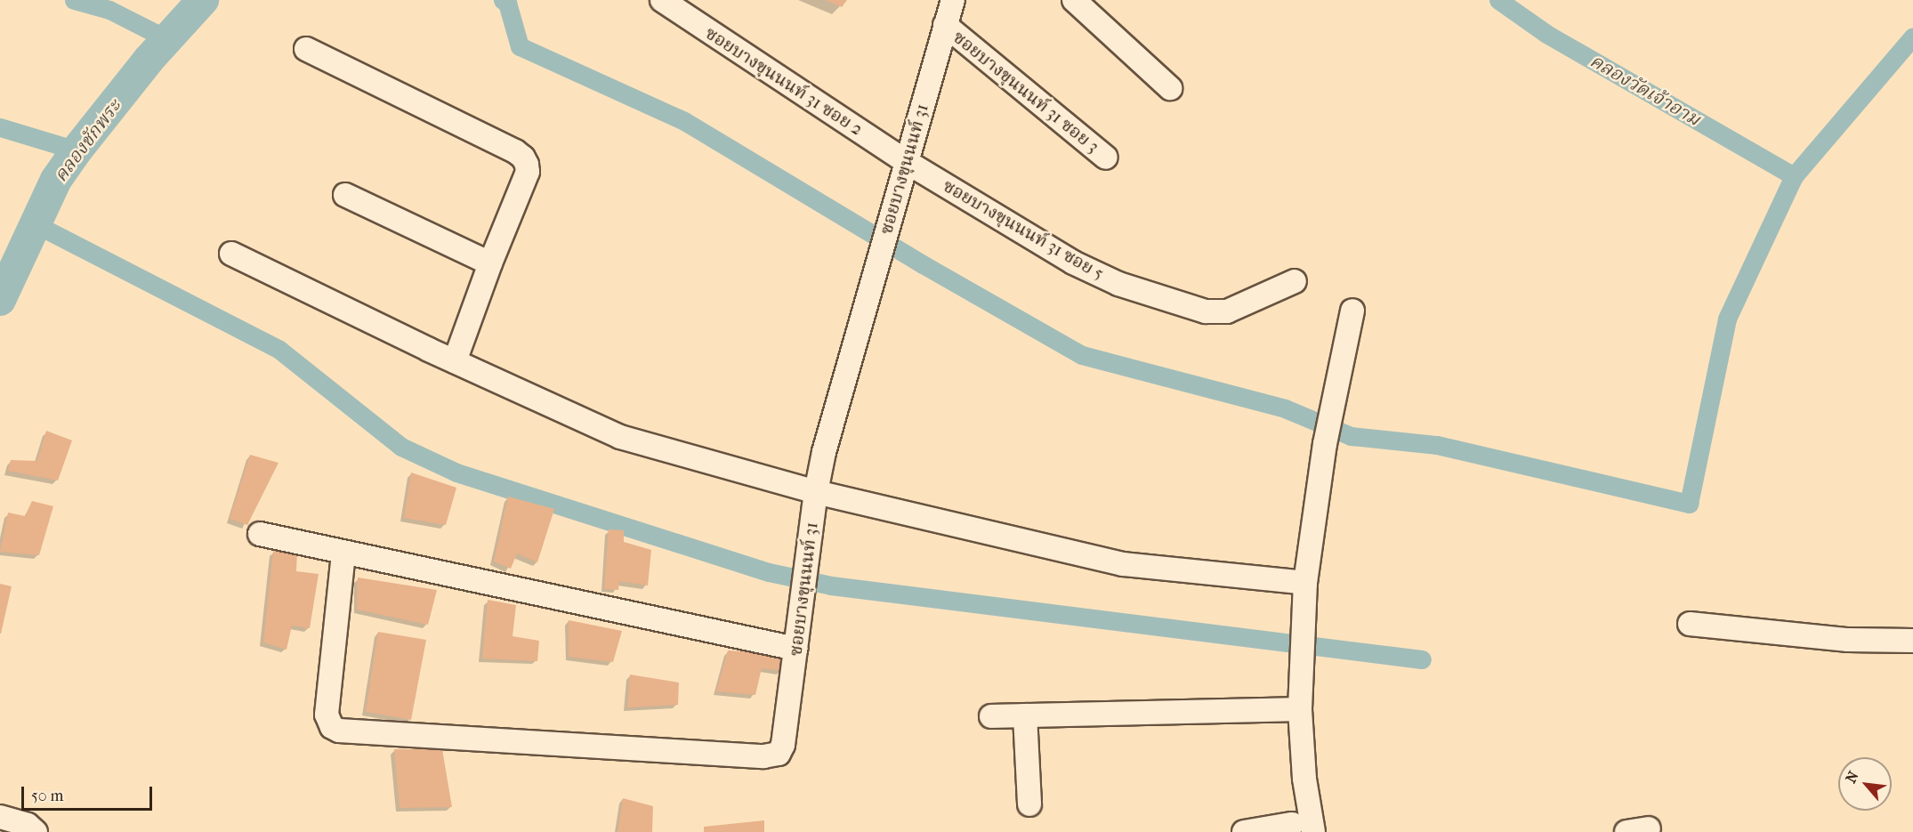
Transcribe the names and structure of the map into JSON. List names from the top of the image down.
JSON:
{
  "streets": {
    "street": [
      "ซอยบางขุนนนท์ 31 ซอย 2",
      "ซอยบางขุนนนท์ 31 ซอย 3",
      "ซอยบางขุนนนท์ 31",
      "ซอยบางขุนนนท์ 31 ซอย 5"
    ]
  },
  "crossings": [
    ["ซอยบางขุนนนท์ 31 ซอย 2", "ซอยบางขุนนนท์ 31"],
    ["ซอยบางขุนนนท์ 31 ซอย 2", "ซอยบางขุนนนท์ 31 ซอย 5"],
    ["ซอยบางขุนนนท์ 31 ซอย 3", "ซอยบางขุนนนท์ 31"],
    ["ซอยบางขุนนนท์ 31", "ซอยบางขุนนนท์ 31 ซอย 5"]
  ],
  "water": ["คลองวัดเจ้าอาม", "คลองชักพระ"],
  "scale_bar": "50 m",
  "north": "top left"
}
